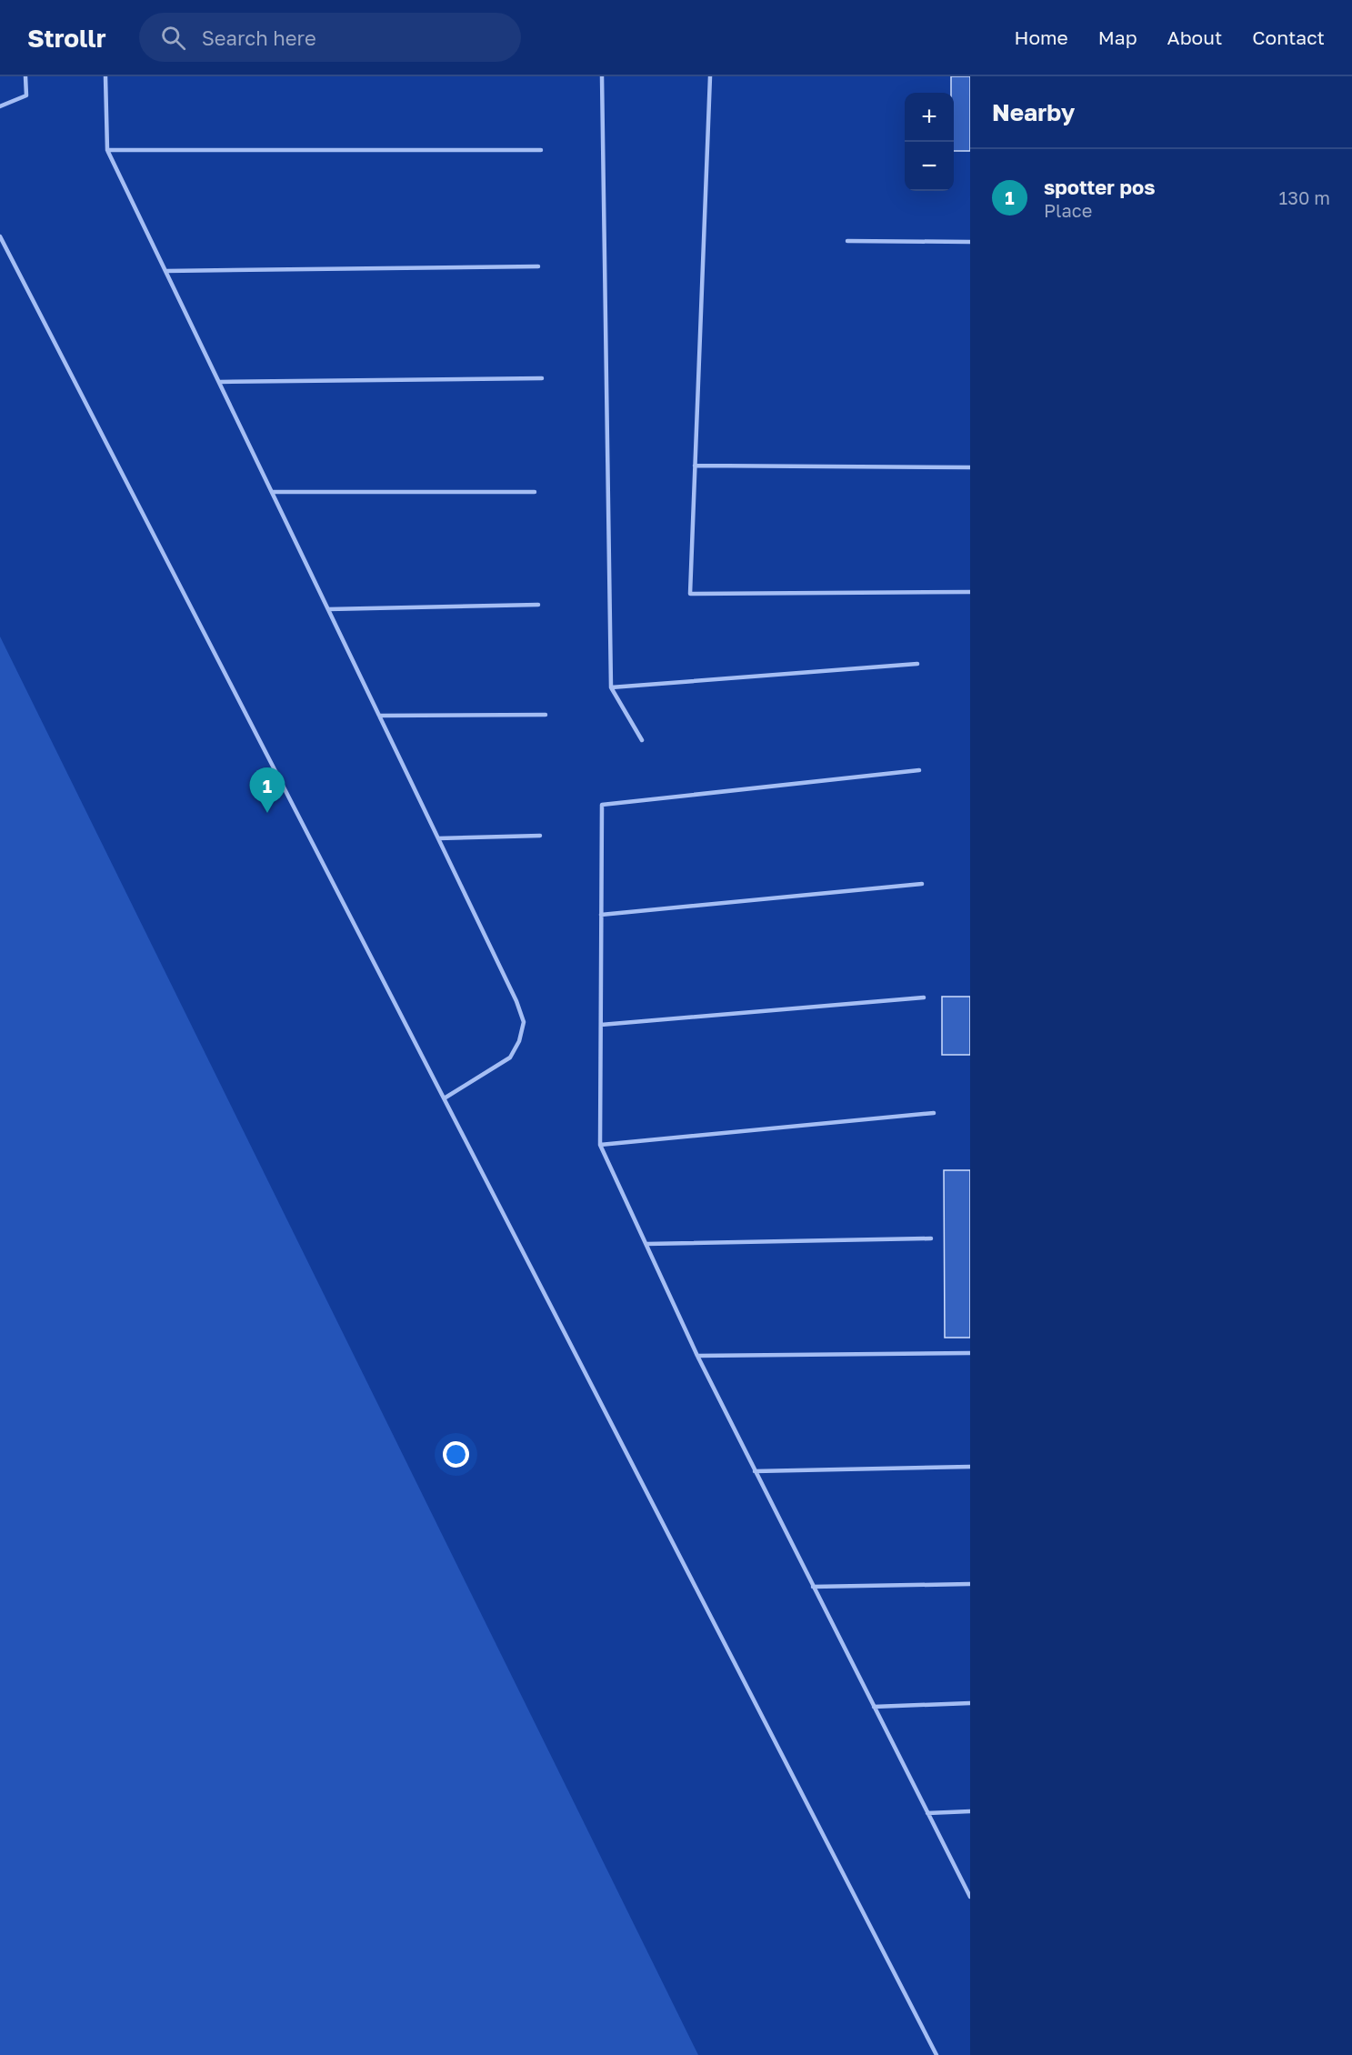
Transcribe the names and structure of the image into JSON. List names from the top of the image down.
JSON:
{
  "page": {
    "header": "Strollr",
    "search": "Search here",
    "nav": [
      "Home",
      "Map",
      "About",
      "Contact"
    ],
    "heading": "Nearby",
    "map_buttons": ["+", "−"],
    "list": [
      {
        "mark": "1",
        "name": "spotter pos",
        "note": "Place",
        "value": "130 m"
      }
    ],
    "pins": "1"
  }
}
